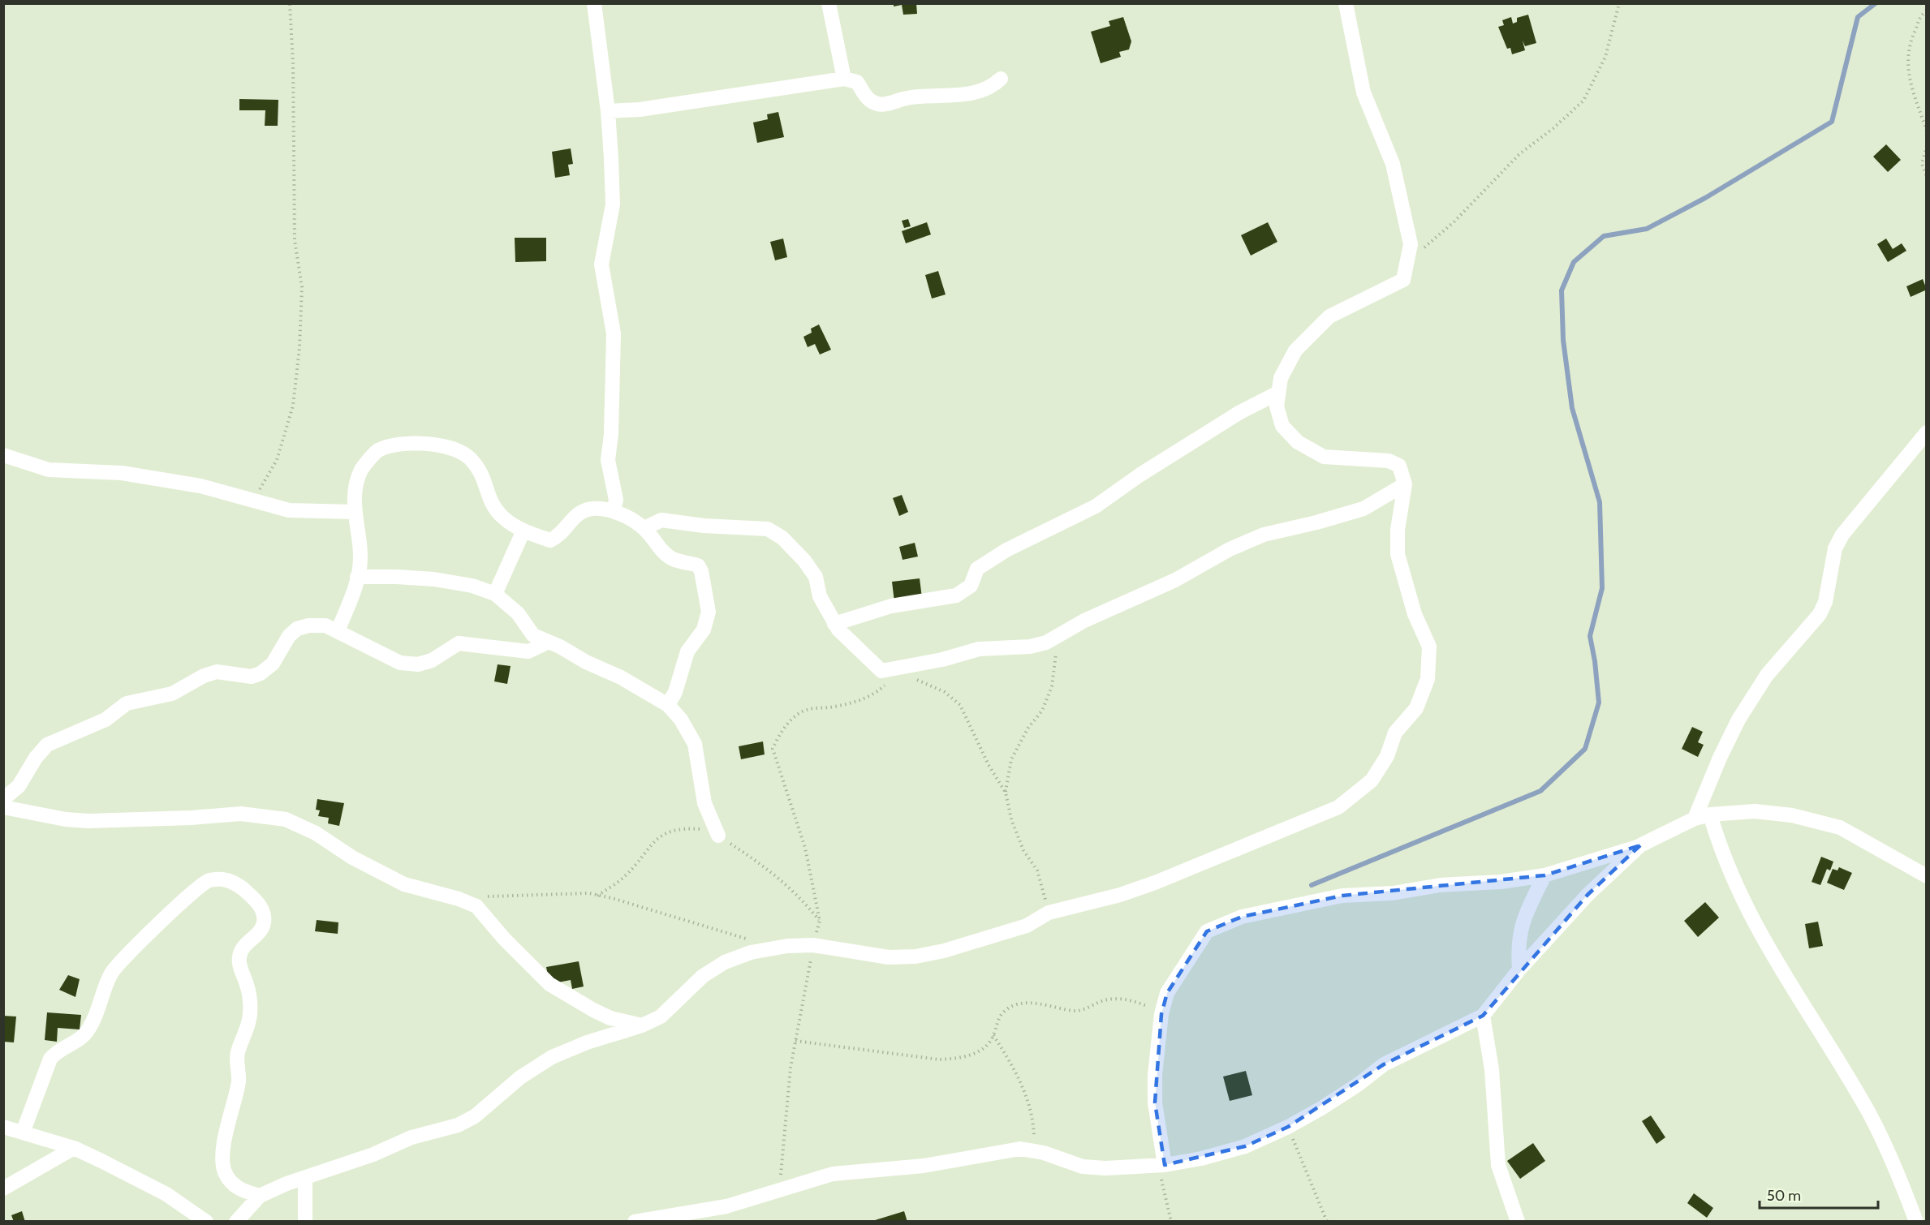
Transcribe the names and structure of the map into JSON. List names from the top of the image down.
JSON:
{
  "scale_bar": "50 m"
}
